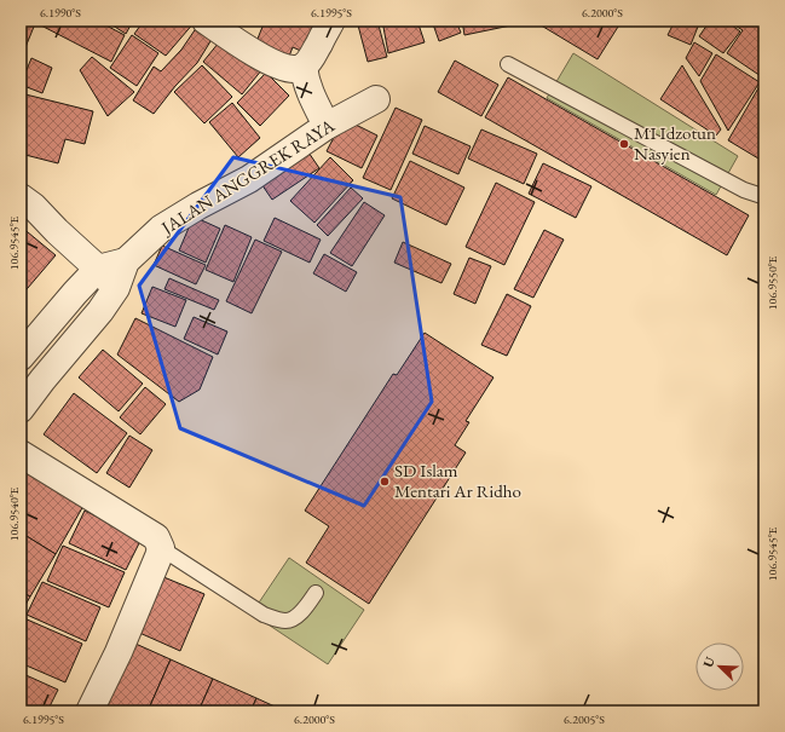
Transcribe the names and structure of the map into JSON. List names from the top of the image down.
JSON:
{
  "streets": {
    "street": ["JALAN ANGGREK RAYA"]
  },
  "places": ["MI Idzotun Nasyien", "SD Islam Mentari Ar Ridho"],
  "north": "top left",
  "coordinates": [
    "6.1990°S",
    "6.1995°S",
    "6.2000°S",
    "106.9545°E",
    "106.9550°E",
    "106.9540°E",
    "6.2005°S"
  ]
}
